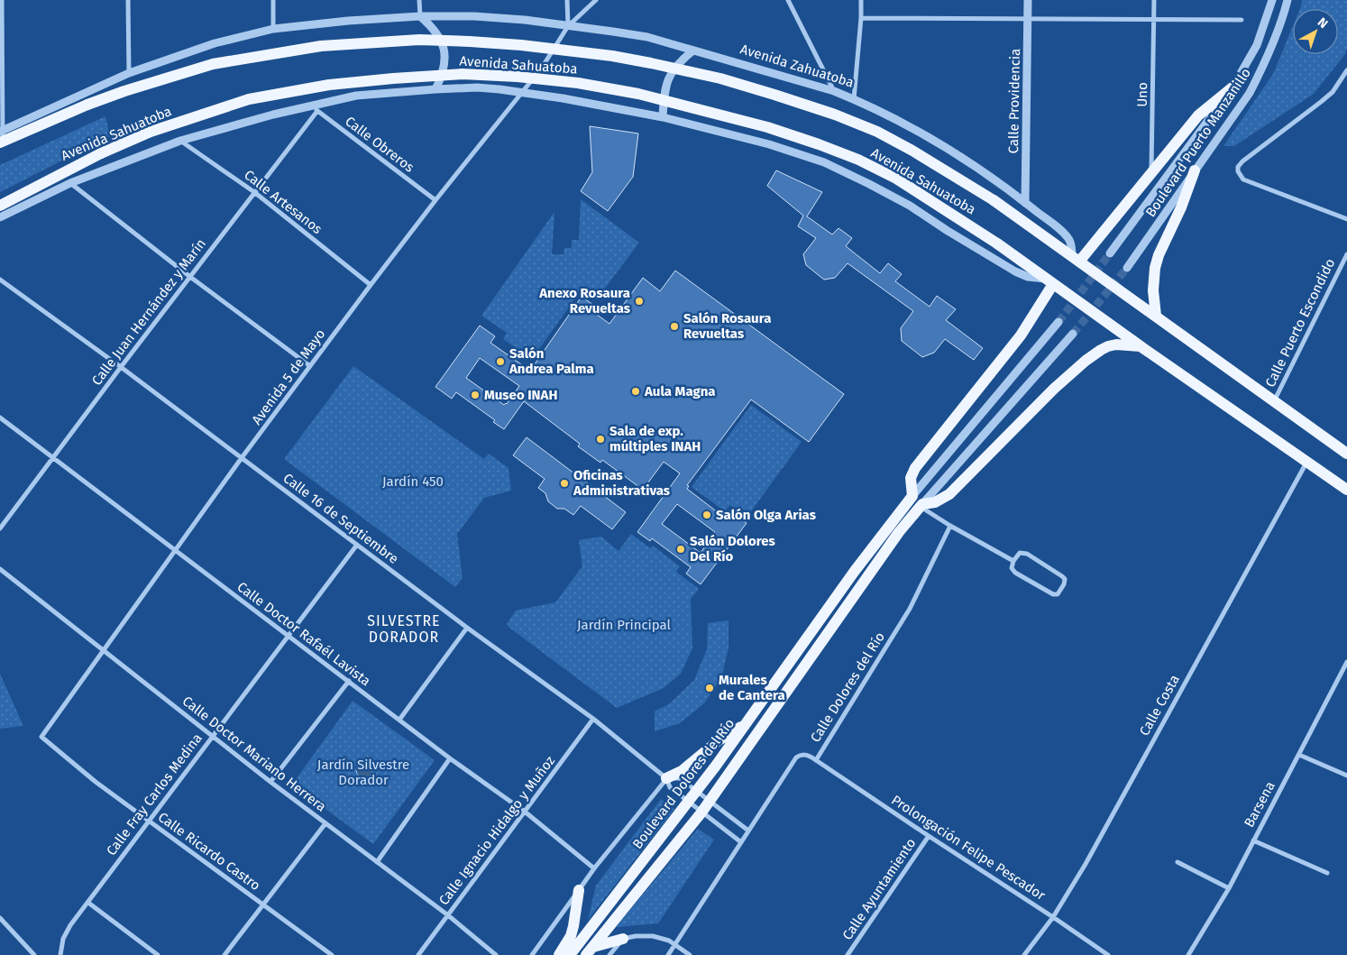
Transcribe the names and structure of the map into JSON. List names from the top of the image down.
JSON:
{
  "streets": {
    "main road": ["Avenida Sahuatoba", "Boulevard Dolores del Río"],
    "street": [
      "Avenida Zahuatoba",
      "Uno",
      "Calle Providencia",
      "Boulevard Puerto Manzanillo",
      "Calle Obreros",
      "Calle Artesanos",
      "Calle Juan Hernández y Marín",
      "Calle Puerto Escondido",
      "Avenida 5 de Mayo",
      "Calle 16 de Septiembre",
      "Calle Doctor Rafaél Lavista",
      "Calle Dolores del Río",
      "Calle Costa",
      "Calle Doctor Mariano Herrera",
      "Calle Fray Carlos Medina",
      "Barsena",
      "Calle Ignacio Hidalgo y Muñoz",
      "Prolongación Felipe Pescador",
      "Calle Ricardo Castro",
      "Calle Ayuntamiento"
    ]
  },
  "crossings": [
    ["Avenida Sahuatoba", "Avenida Zahuatoba"],
    ["Avenida Sahuatoba", "Calle Obreros"],
    ["Avenida Sahuatoba", "Calle Artesanos"],
    ["Avenida Sahuatoba", "Calle Juan Hernández y Marín"],
    ["Avenida Sahuatoba", "Calle Puerto Escondido"],
    ["Avenida Sahuatoba", "Avenida 5 de Mayo"],
    ["Avenida Sahuatoba", "Calle Costa"],
    ["Avenida Zahuatoba", "Calle Providencia"],
    ["Avenida Zahuatoba", "Avenida 5 de Mayo"],
    ["Calle Obreros", "Calle Juan Hernández y Marín"],
    ["Calle Obreros", "Avenida 5 de Mayo"],
    ["Calle Artesanos", "Calle Juan Hernández y Marín"],
    ["Calle Artesanos", "Avenida 5 de Mayo"],
    ["Calle Juan Hernández y Marín", "Calle 16 de Septiembre"],
    ["Calle Juan Hernández y Marín", "Calle Doctor Rafaél Lavista"],
    ["Avenida 5 de Mayo", "Calle 16 de Septiembre"],
    ["Avenida 5 de Mayo", "Calle Doctor Rafaél Lavista"],
    ["Avenida 5 de Mayo", "Calle Doctor Mariano Herrera"],
    ["Avenida 5 de Mayo", "Calle Ricardo Castro"],
    ["Calle 16 de Septiembre", "Calle Dolores del Río"],
    ["Calle 16 de Septiembre", "Boulevard Dolores del Río"],
    ["Calle 16 de Septiembre", "Calle Fray Carlos Medina"],
    ["Calle 16 de Septiembre", "Calle Ignacio Hidalgo y Muñoz"],
    ["Calle Doctor Rafaél Lavista", "Calle Fray Carlos Medina"],
    ["Calle Doctor Rafaél Lavista", "Calle Ignacio Hidalgo y Muñoz"],
    ["Calle Dolores del Río", "Prolongación Felipe Pescador"],
    ["Calle Costa", "Prolongación Felipe Pescador"],
    ["Calle Doctor Mariano Herrera", "Calle Fray Carlos Medina"],
    ["Calle Doctor Mariano Herrera", "Calle Ignacio Hidalgo y Muñoz"],
    ["Calle Fray Carlos Medina", "Calle Ricardo Castro"],
    ["Prolongación Felipe Pescador", "Calle Ayuntamiento"]
  ],
  "districts": ["SILVESTRE DORADOR"],
  "parks": ["Jardín 450", "Jardín Principal", "Jardín Silvestre Dorador"],
  "places": [
    "Anexo Rosaura Revueltas",
    "Salón Rosaura Revueltas",
    "Salón Andrea Palma",
    "Aula Magna",
    "Museo INAH",
    "Sala de exp. múltiples INAH",
    "Oficinas Administrativas",
    "Salón Olga Arias",
    "Salón Dolores Del Río",
    "Murales de Cantera"
  ],
  "north": "top right"
}
